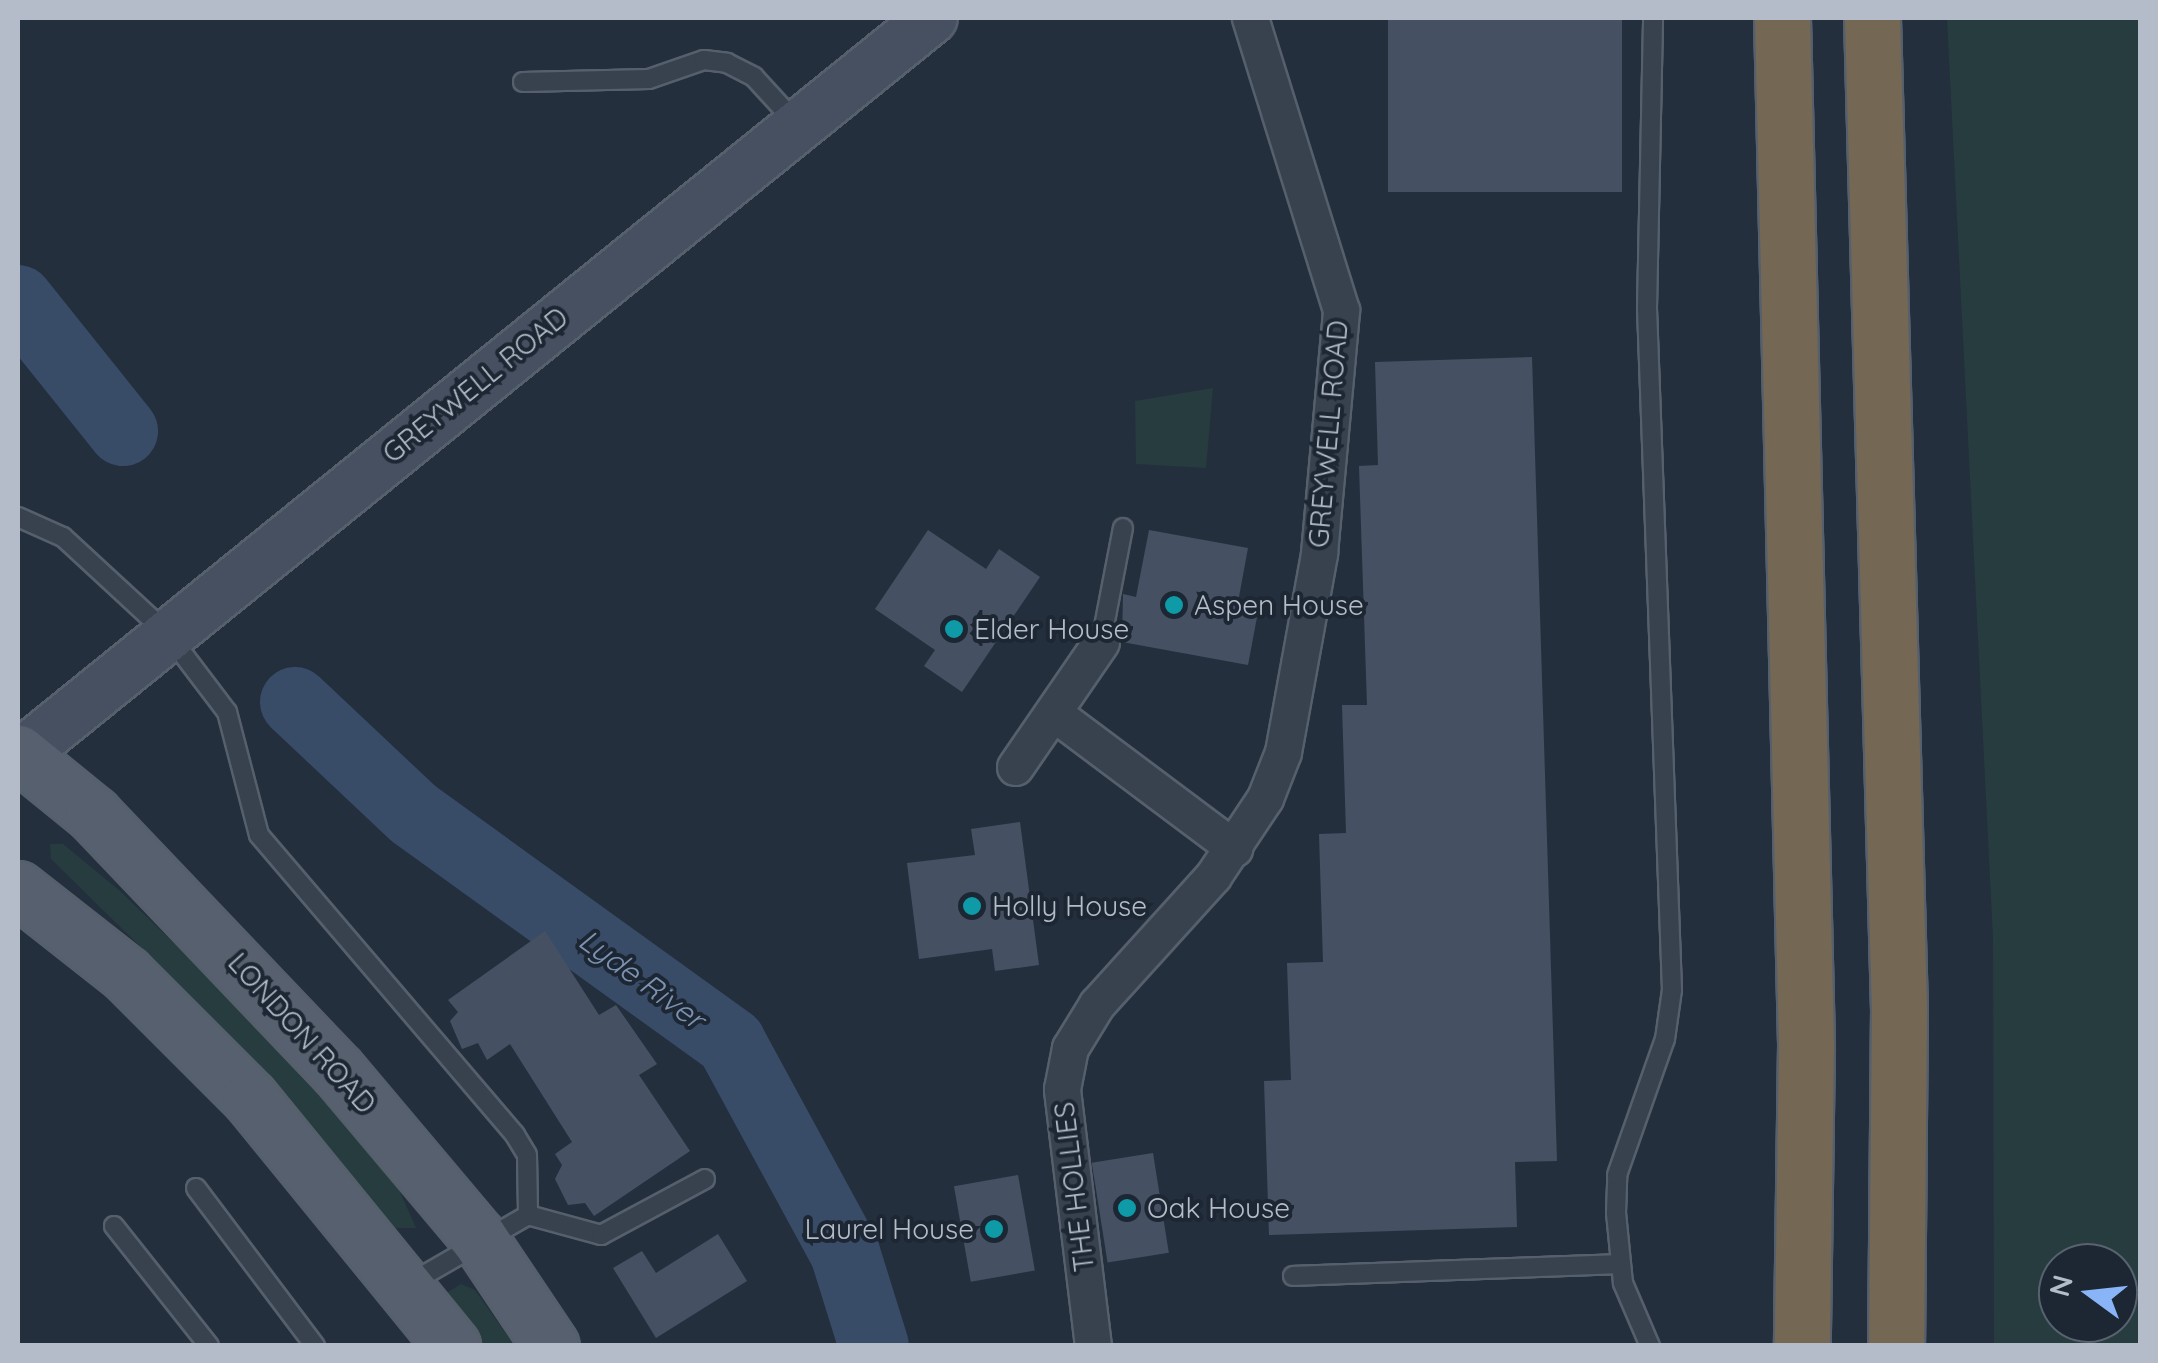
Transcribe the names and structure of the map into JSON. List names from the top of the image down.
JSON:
{
  "streets": {
    "main road": ["LONDON ROAD"],
    "street": ["GREYWELL ROAD", "THE HOLLIES"]
  },
  "crossings": [
    ["GREYWELL ROAD", "LONDON ROAD"],
    ["GREYWELL ROAD", "THE HOLLIES"]
  ],
  "water": ["Lyde River"],
  "places": [
    "Aspen House",
    "Elder House",
    "Holly House",
    "Oak House",
    "Laurel House"
  ],
  "north": "left"
}
